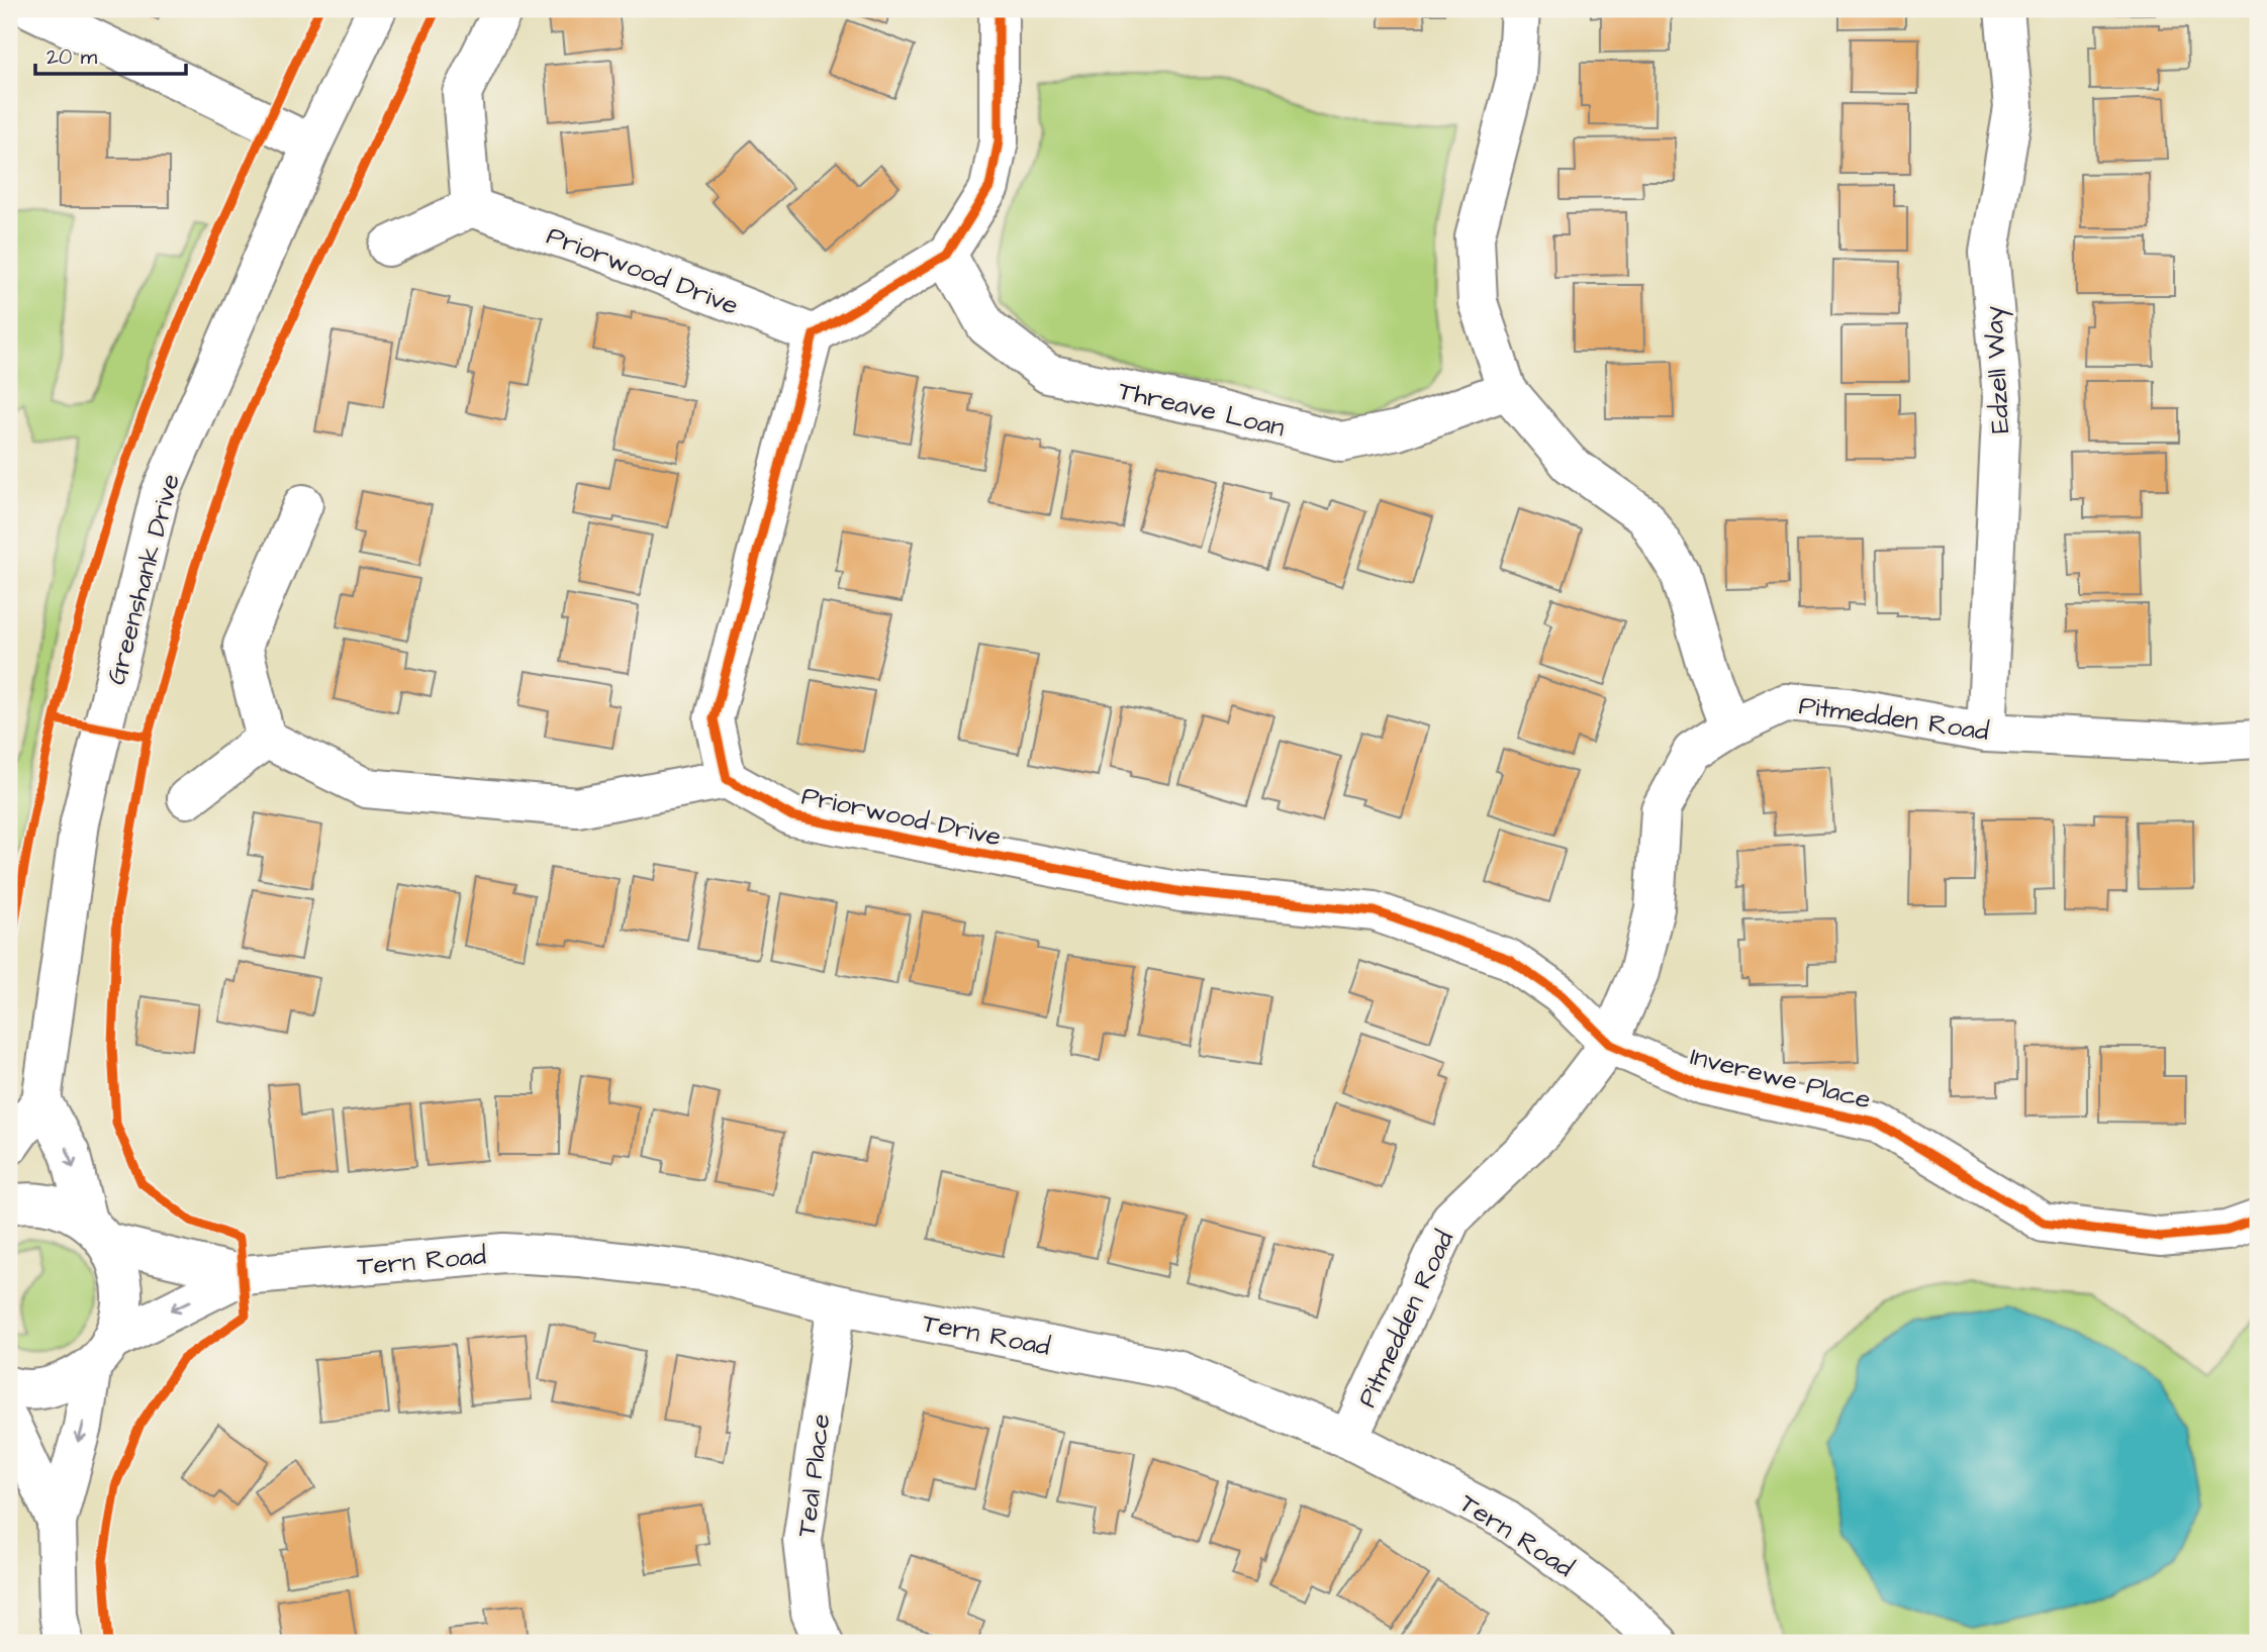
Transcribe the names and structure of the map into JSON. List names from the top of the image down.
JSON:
{
  "streets": {
    "street": [
      "Priorwood Drive",
      "Edzell Way",
      "Threave Loan",
      "Greenshank Drive",
      "Pitmedden Road",
      "Inverewe Place",
      "Tern Road",
      "Teal Place"
    ]
  },
  "crossings": [
    ["Priorwood Drive", "Pitmedden Road"],
    ["Priorwood Drive", "Inverewe Place"],
    ["Edzell Way", "Pitmedden Road"],
    ["Pitmedden Road", "Inverewe Place"],
    ["Pitmedden Road", "Tern Road"],
    ["Tern Road", "Teal Place"]
  ],
  "scale_bar": "20 m"
}
